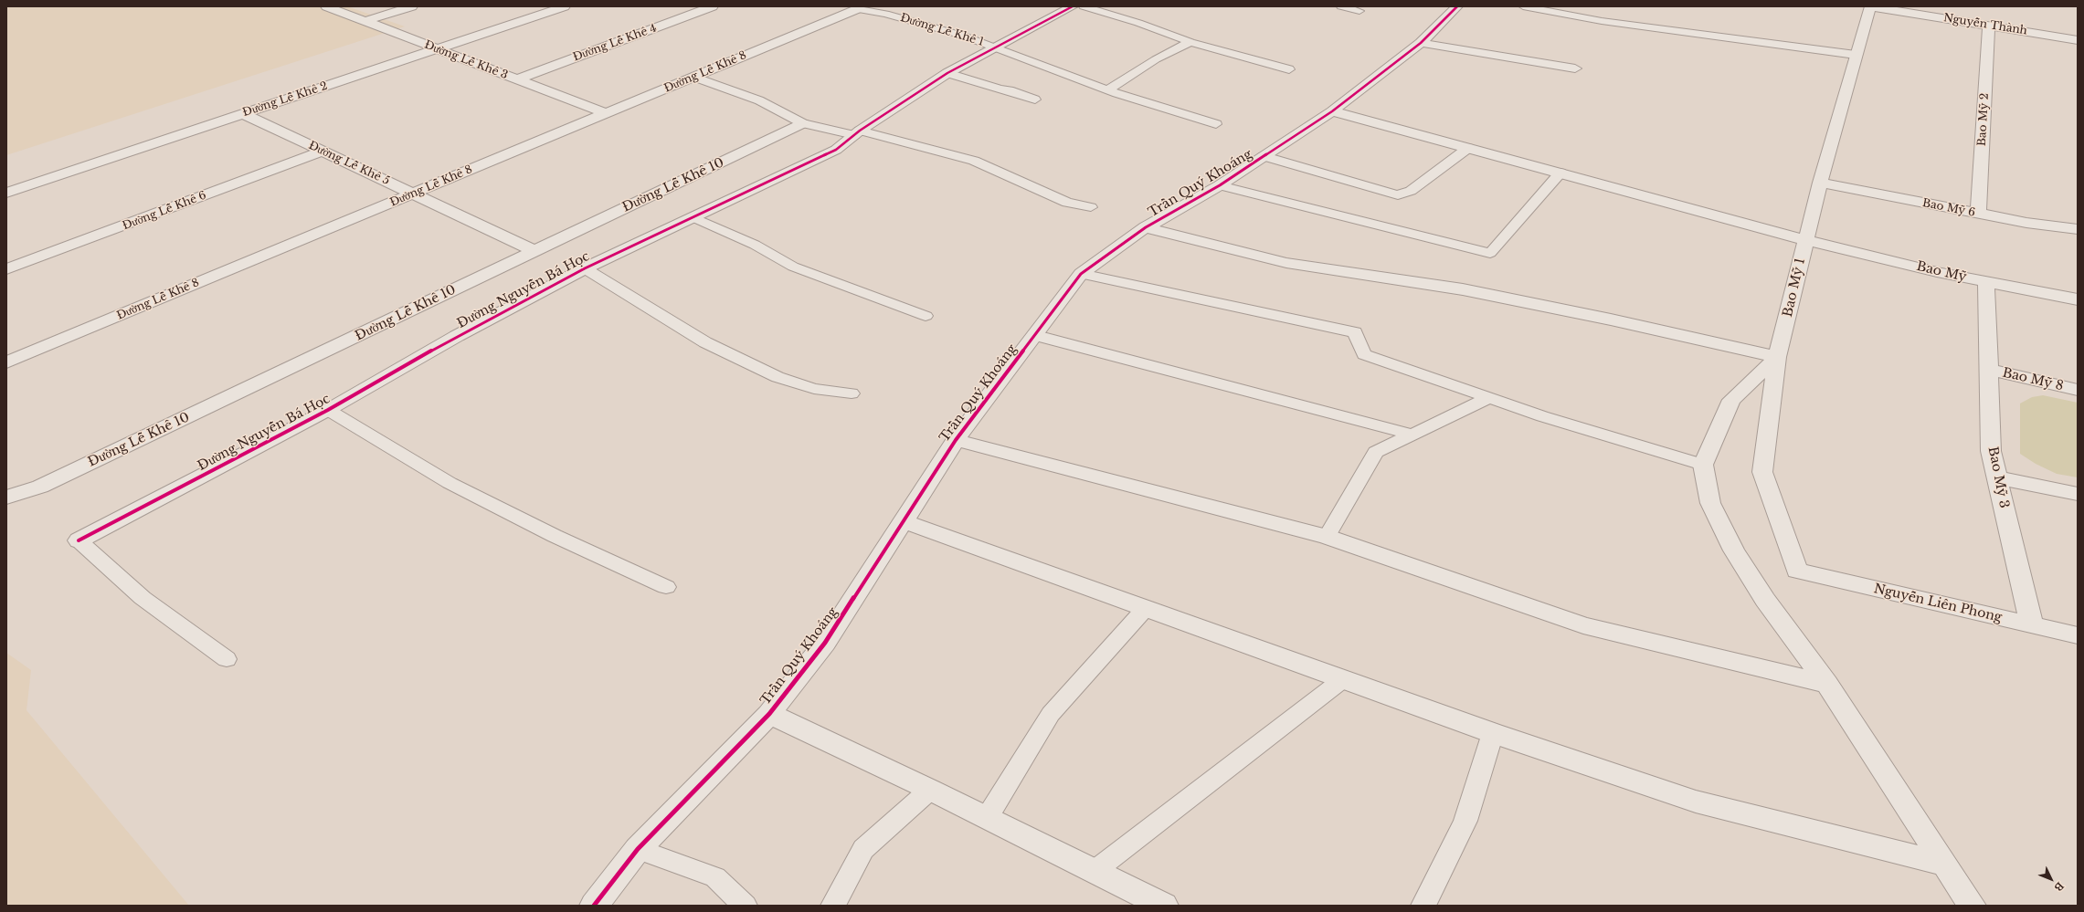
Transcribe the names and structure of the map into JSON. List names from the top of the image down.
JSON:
{
  "streets": {
    "street": [
      "Nguyễn Thành",
      "Đường Lễ Khê 4",
      "Đường Lễ Khê 3",
      "Đường Lễ Khê 8",
      "Đường Lễ Khê 2",
      "Bao Mỹ 2",
      "Đường Lễ Khê 5",
      "Trần Quý Khoáng",
      "Đường Lễ Khê 10",
      "Bao Mỹ 6",
      "Đường Lễ Khê 6",
      "Bao Mỹ",
      "Bao Mỹ 1",
      "Đường Nguyễn Bá Học",
      "Bao Mỹ 8",
      "Bao Mỹ 3",
      "Nguyễn Liên Phong"
    ],
    "lane": ["Đường Lễ Khê 1"]
  },
  "crossings": [
    ["Nguyễn Thành", "Bao Mỹ 2"],
    ["Nguyễn Thành", "Bao Mỹ 1"],
    ["Đường Lễ Khê 1", "Đường Lễ Khê 8"],
    ["Đường Lễ Khê 1", "Đường Nguyễn Bá Học"],
    ["Đường Lễ Khê 4", "Đường Lễ Khê 3"],
    ["Đường Lễ Khê 3", "Đường Lễ Khê 8"],
    ["Đường Lễ Khê 3", "Đường Lễ Khê 2"],
    ["Đường Lễ Khê 8", "Đường Lễ Khê 5"],
    ["Đường Lễ Khê 2", "Đường Lễ Khê 5"],
    ["Bao Mỹ 2", "Bao Mỹ 6"],
    ["Đường Lễ Khê 5", "Đường Lễ Khê 10"],
    ["Đường Lễ Khê 5", "Đường Lễ Khê 6"],
    ["Trần Quý Khoáng", "Bao Mỹ"],
    ["Bao Mỹ 6", "Bao Mỹ 1"],
    ["Bao Mỹ", "Bao Mỹ 1"],
    ["Bao Mỹ", "Bao Mỹ 3"],
    ["Bao Mỹ 1", "Nguyễn Liên Phong"],
    ["Bao Mỹ 8", "Bao Mỹ 3"],
    ["Bao Mỹ 3", "Nguyễn Liên Phong"]
  ],
  "north": "bottom right"
}
